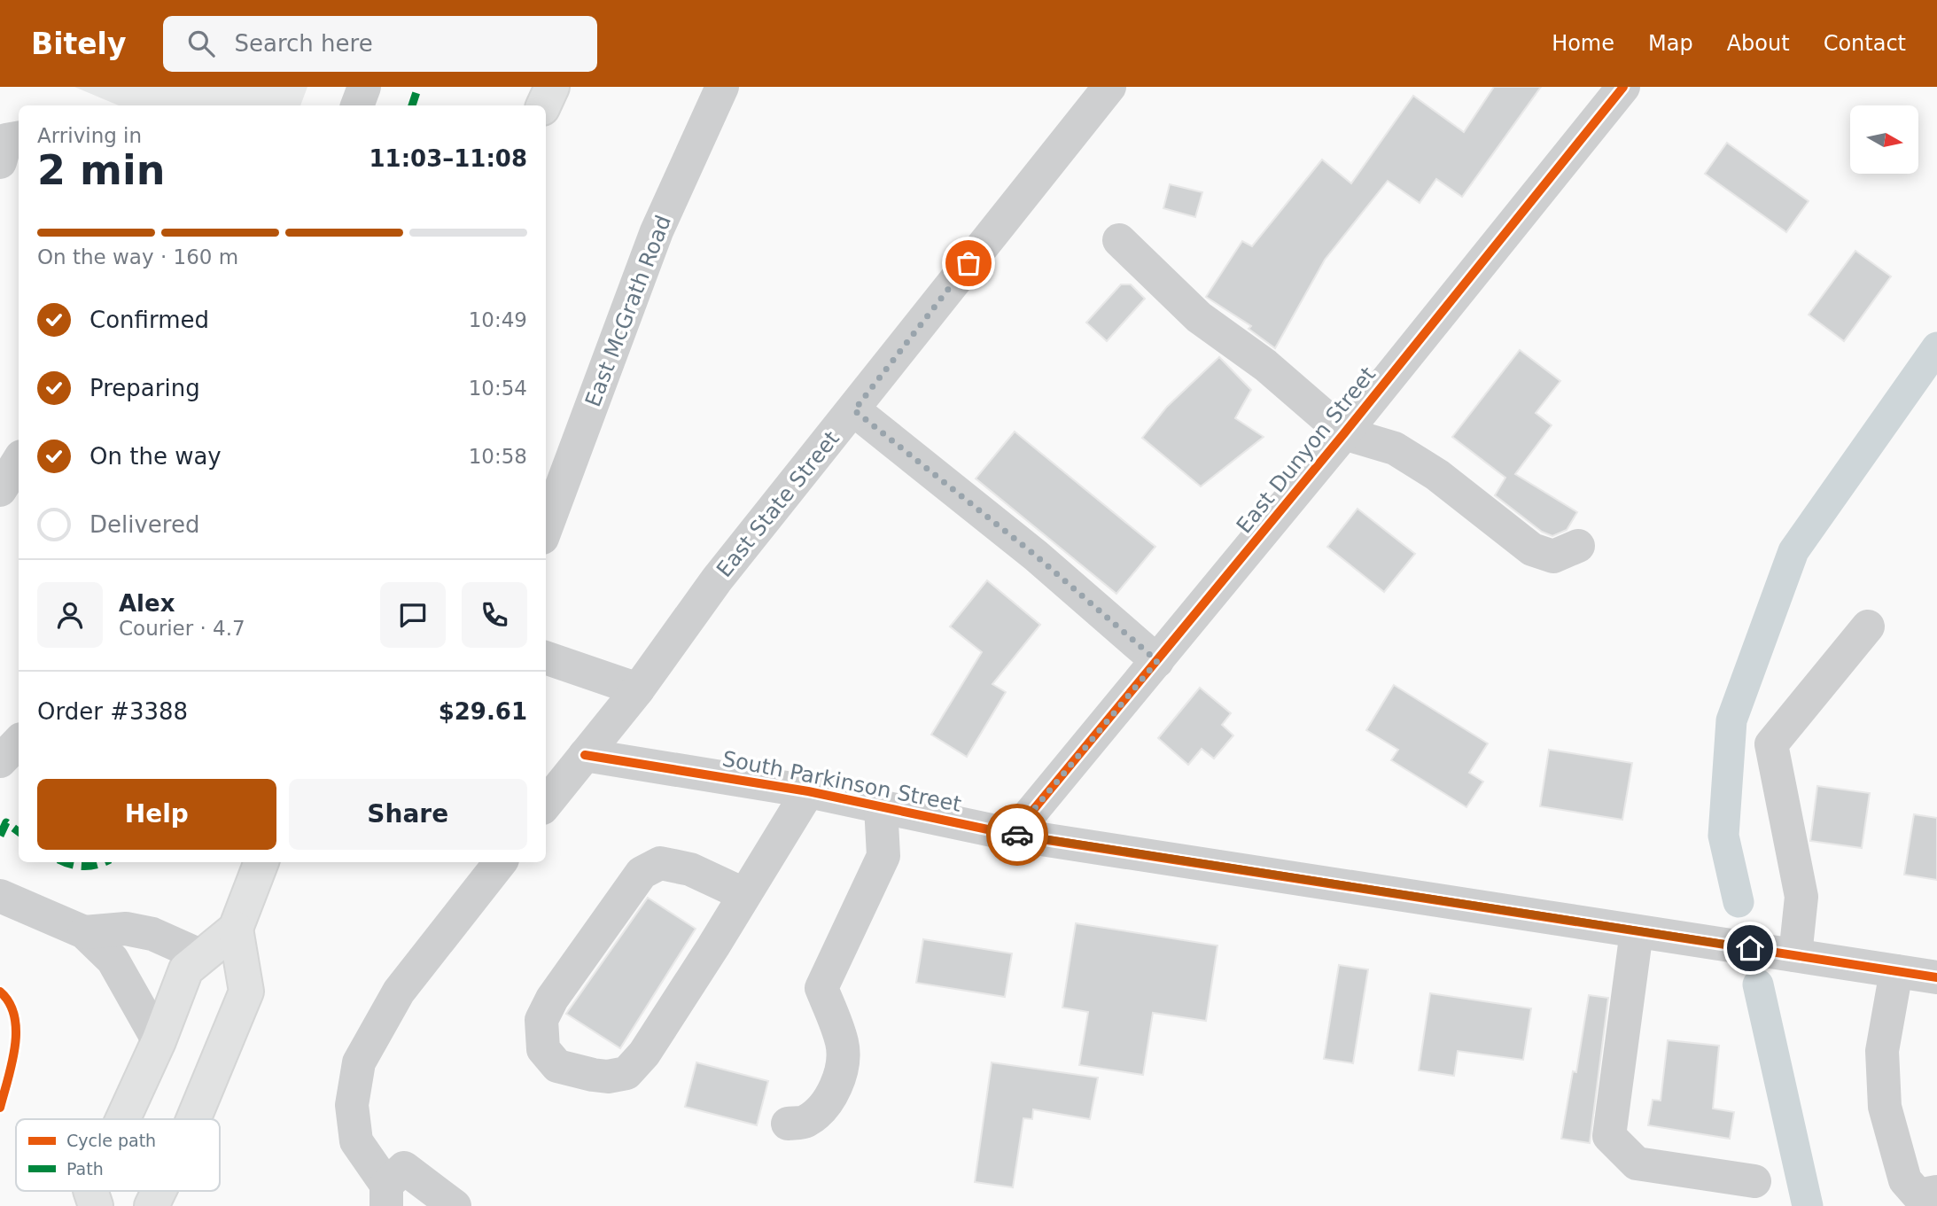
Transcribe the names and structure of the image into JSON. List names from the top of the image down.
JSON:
{
  "streets": {
    "street": [
      "East McGrath Road",
      "East Dunyon Street",
      "East State Street",
      "South Parkinson Street"
    ]
  },
  "crossings": [
    ["East Dunyon Street", "South Parkinson Street"],
    ["East State Street", "South Parkinson Street"]
  ],
  "legend": ["Cycle path", "Path"],
  "north": "right",
  "page": {
    "header": "Bitely",
    "search": "Search here",
    "nav": [
      "Home",
      "Map",
      "About",
      "Contact"
    ],
    "heading": ["2 min", "Arriving in", "11:03–11:08"],
    "panel": [
      "Alex",
      "Courier · 4.7",
      "Order #3388",
      "$29.61"
    ],
    "bar": "On the way · 160 m",
    "list": [
      ["Confirmed", "10:49"],
      ["Preparing", "10:54"],
      ["On the way", "10:58"],
      "Delivered"
    ],
    "buttons": ["Help", "Share"]
  }
}
